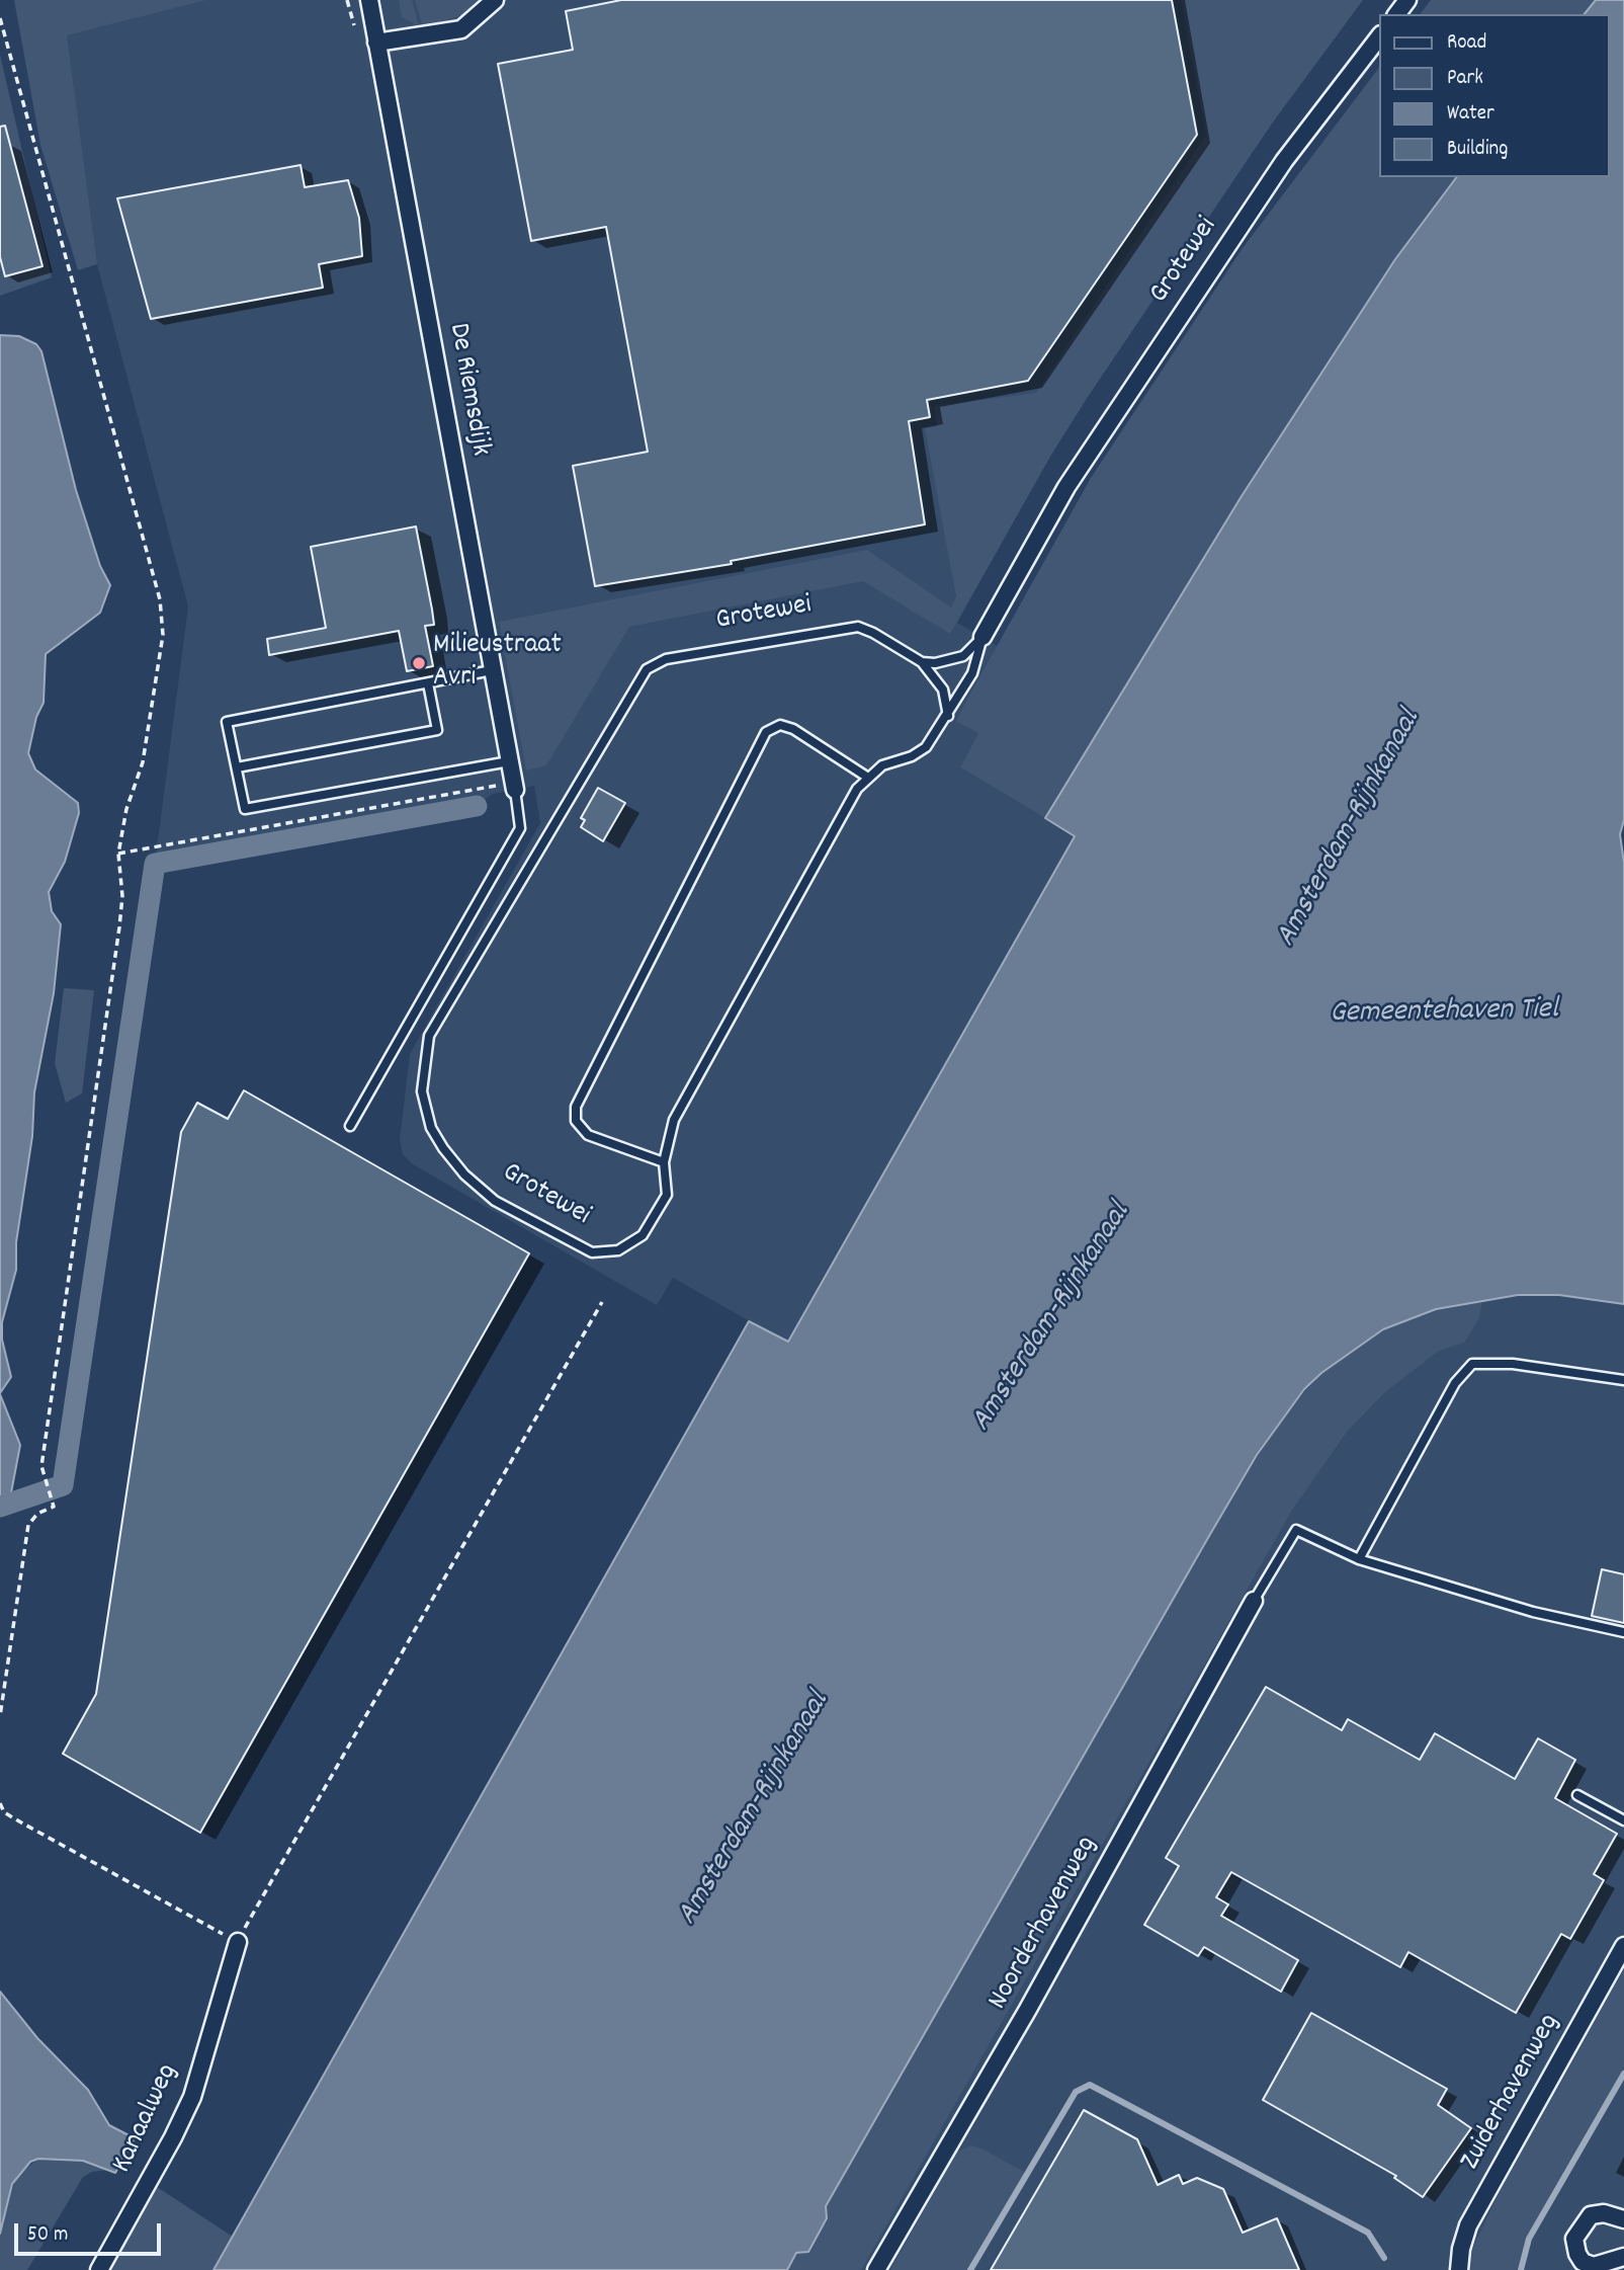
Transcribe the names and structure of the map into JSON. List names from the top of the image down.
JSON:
{
  "streets": {
    "street": [
      "Grotewei",
      "De Riemsdijk",
      "Noorderhavenweg",
      "Zuiderhavenweg",
      "Kanaalweg"
    ]
  },
  "water": ["Amsterdam-Rijnkanaal", "Gemeentehaven Tiel"],
  "places": ["Milieustraat Avri"],
  "legend": [
    "Road",
    "Park",
    "Water",
    "Building"
  ],
  "scale_bar": "50 m"
}
